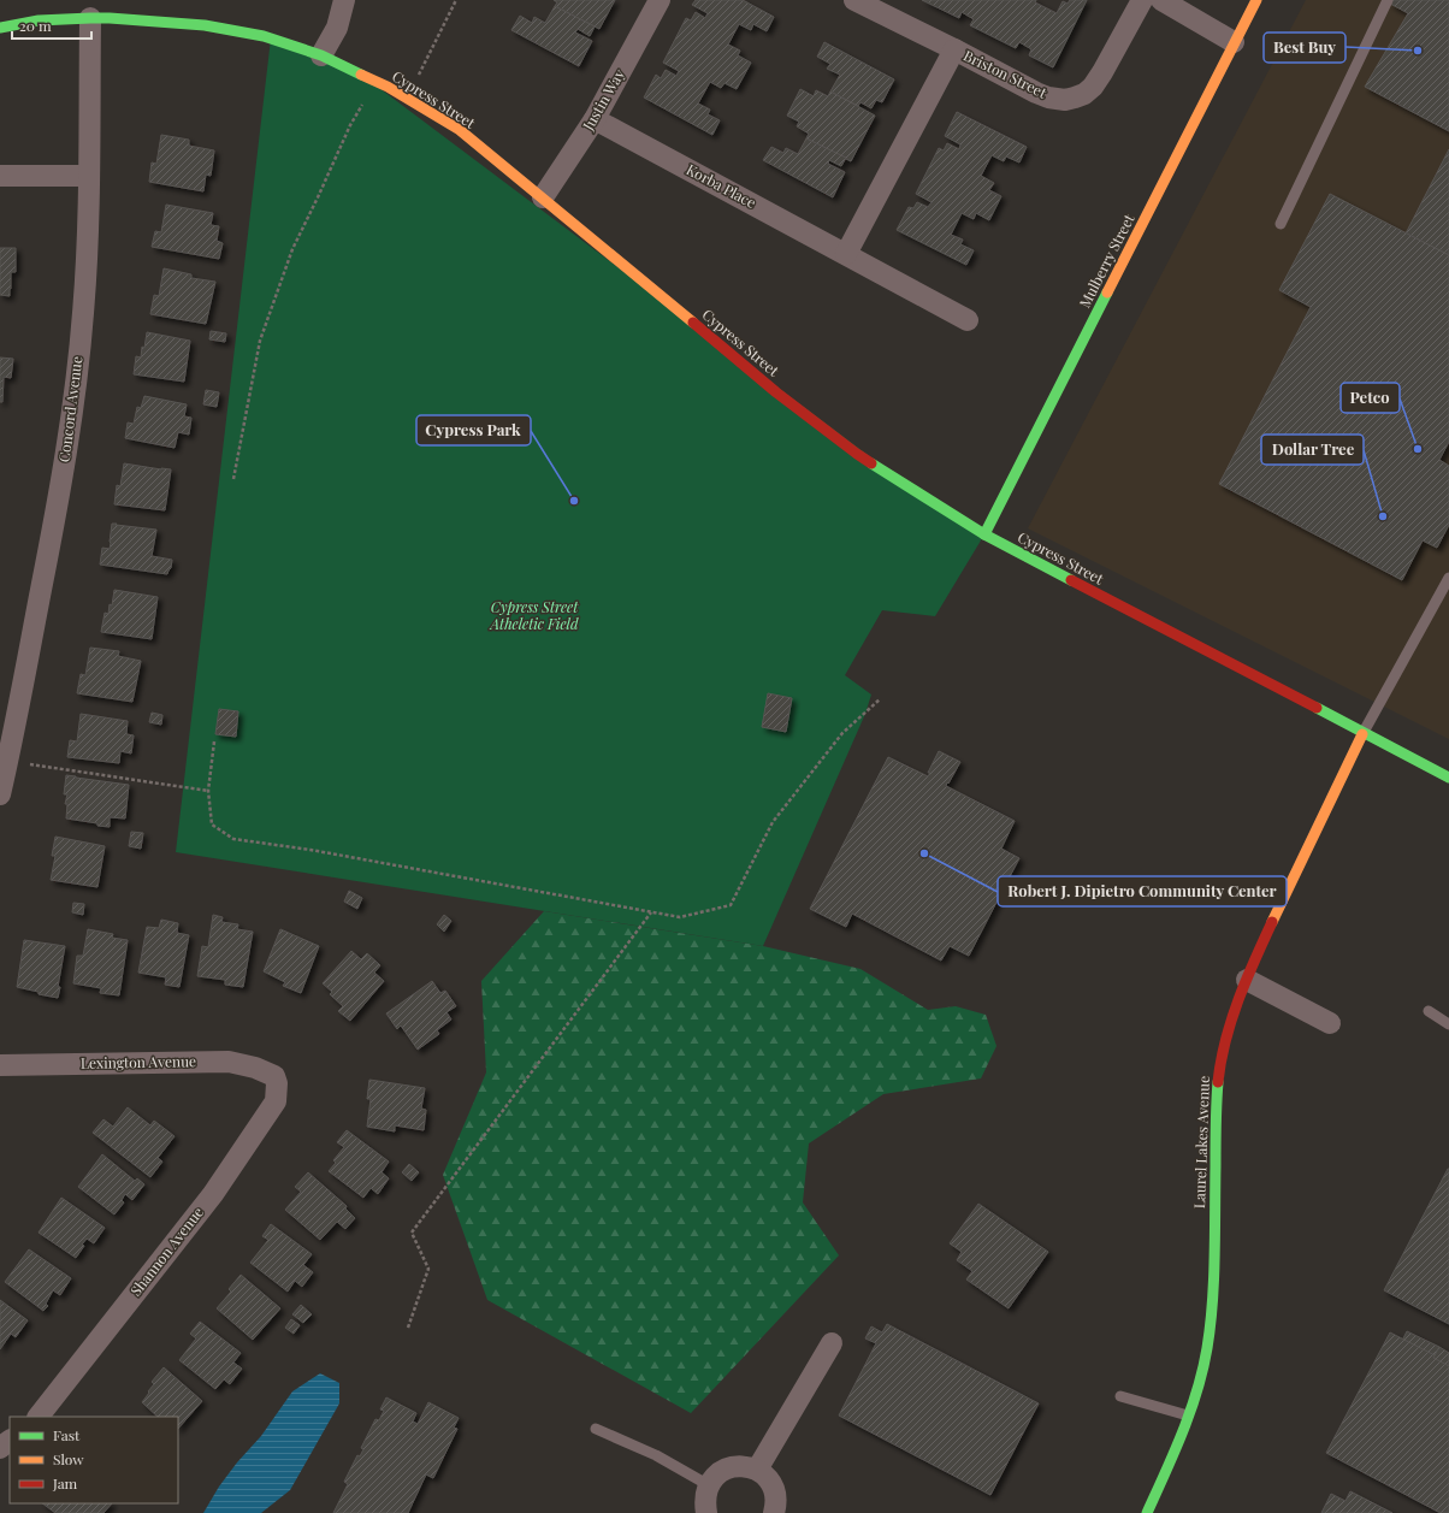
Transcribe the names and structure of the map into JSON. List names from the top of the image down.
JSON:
{
  "streets": {
    "street": [
      "Briston Street",
      "Cypress Street",
      "Justin Way",
      "Korba Place",
      "Mulberry Street",
      "Concord Avenue",
      "Lexington Avenue",
      "Laurel Lakes Avenue",
      "Shannon Avenue"
    ]
  },
  "crossings": [
    ["Cypress Street", "Justin Way"],
    ["Cypress Street", "Mulberry Street"],
    ["Cypress Street", "Concord Avenue"],
    ["Cypress Street", "Laurel Lakes Avenue"],
    ["Justin Way", "Korba Place"],
    ["Lexington Avenue", "Shannon Avenue"]
  ],
  "parks": ["Cypress Street Atheletic Field"],
  "places": [
    "Best Buy",
    "Petco",
    "Cypress Park",
    "Dollar Tree",
    "Robert J. Dipietro Community Center"
  ],
  "legend": ["Fast", "Slow", "Jam"],
  "scale_bar": "20 m"
}
